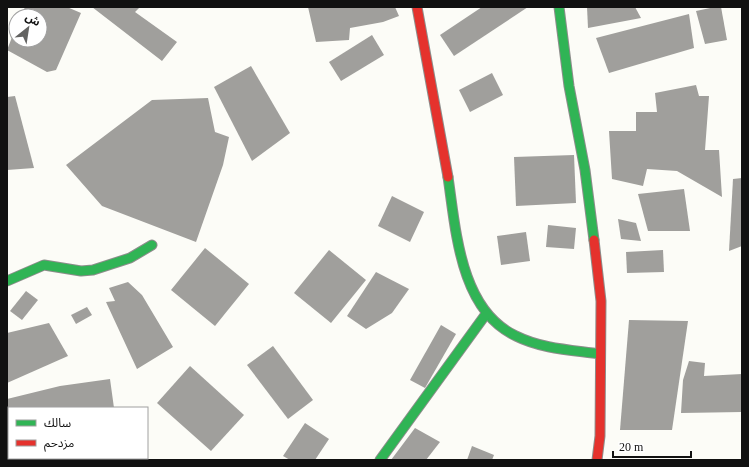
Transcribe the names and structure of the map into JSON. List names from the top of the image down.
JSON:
{
  "legend": ["سالك", "مزدحم"],
  "scale_bar": "20 m",
  "north": "top right"
}
